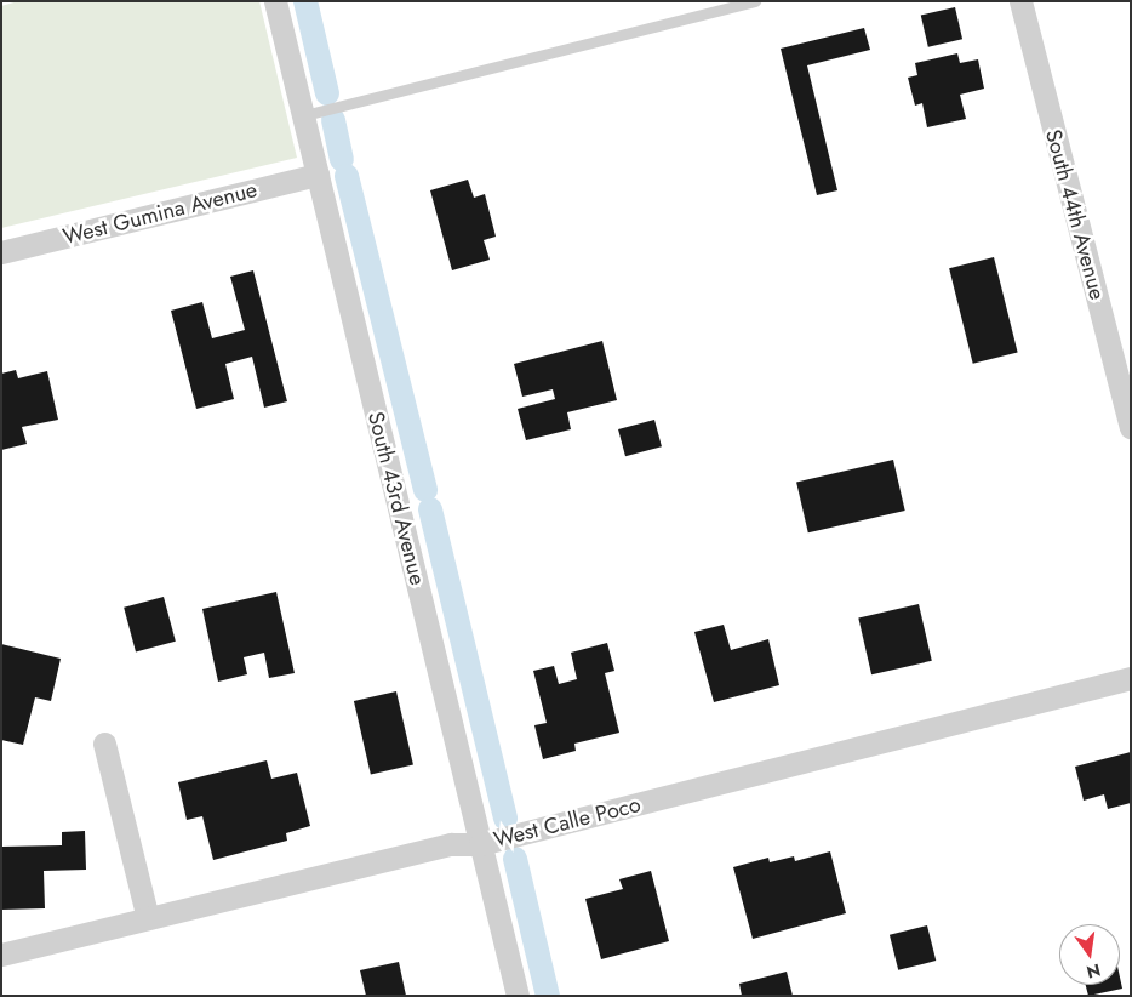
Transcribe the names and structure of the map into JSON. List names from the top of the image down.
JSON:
{
  "streets": {
    "street": [
      "West Gumina Avenue",
      "South 44th Avenue",
      "South 43rd Avenue",
      "West Calle Poco"
    ]
  },
  "crossings": [
    ["West Gumina Avenue", "South 43rd Avenue"],
    ["South 43rd Avenue", "West Calle Poco"]
  ],
  "north": "bottom"
}
